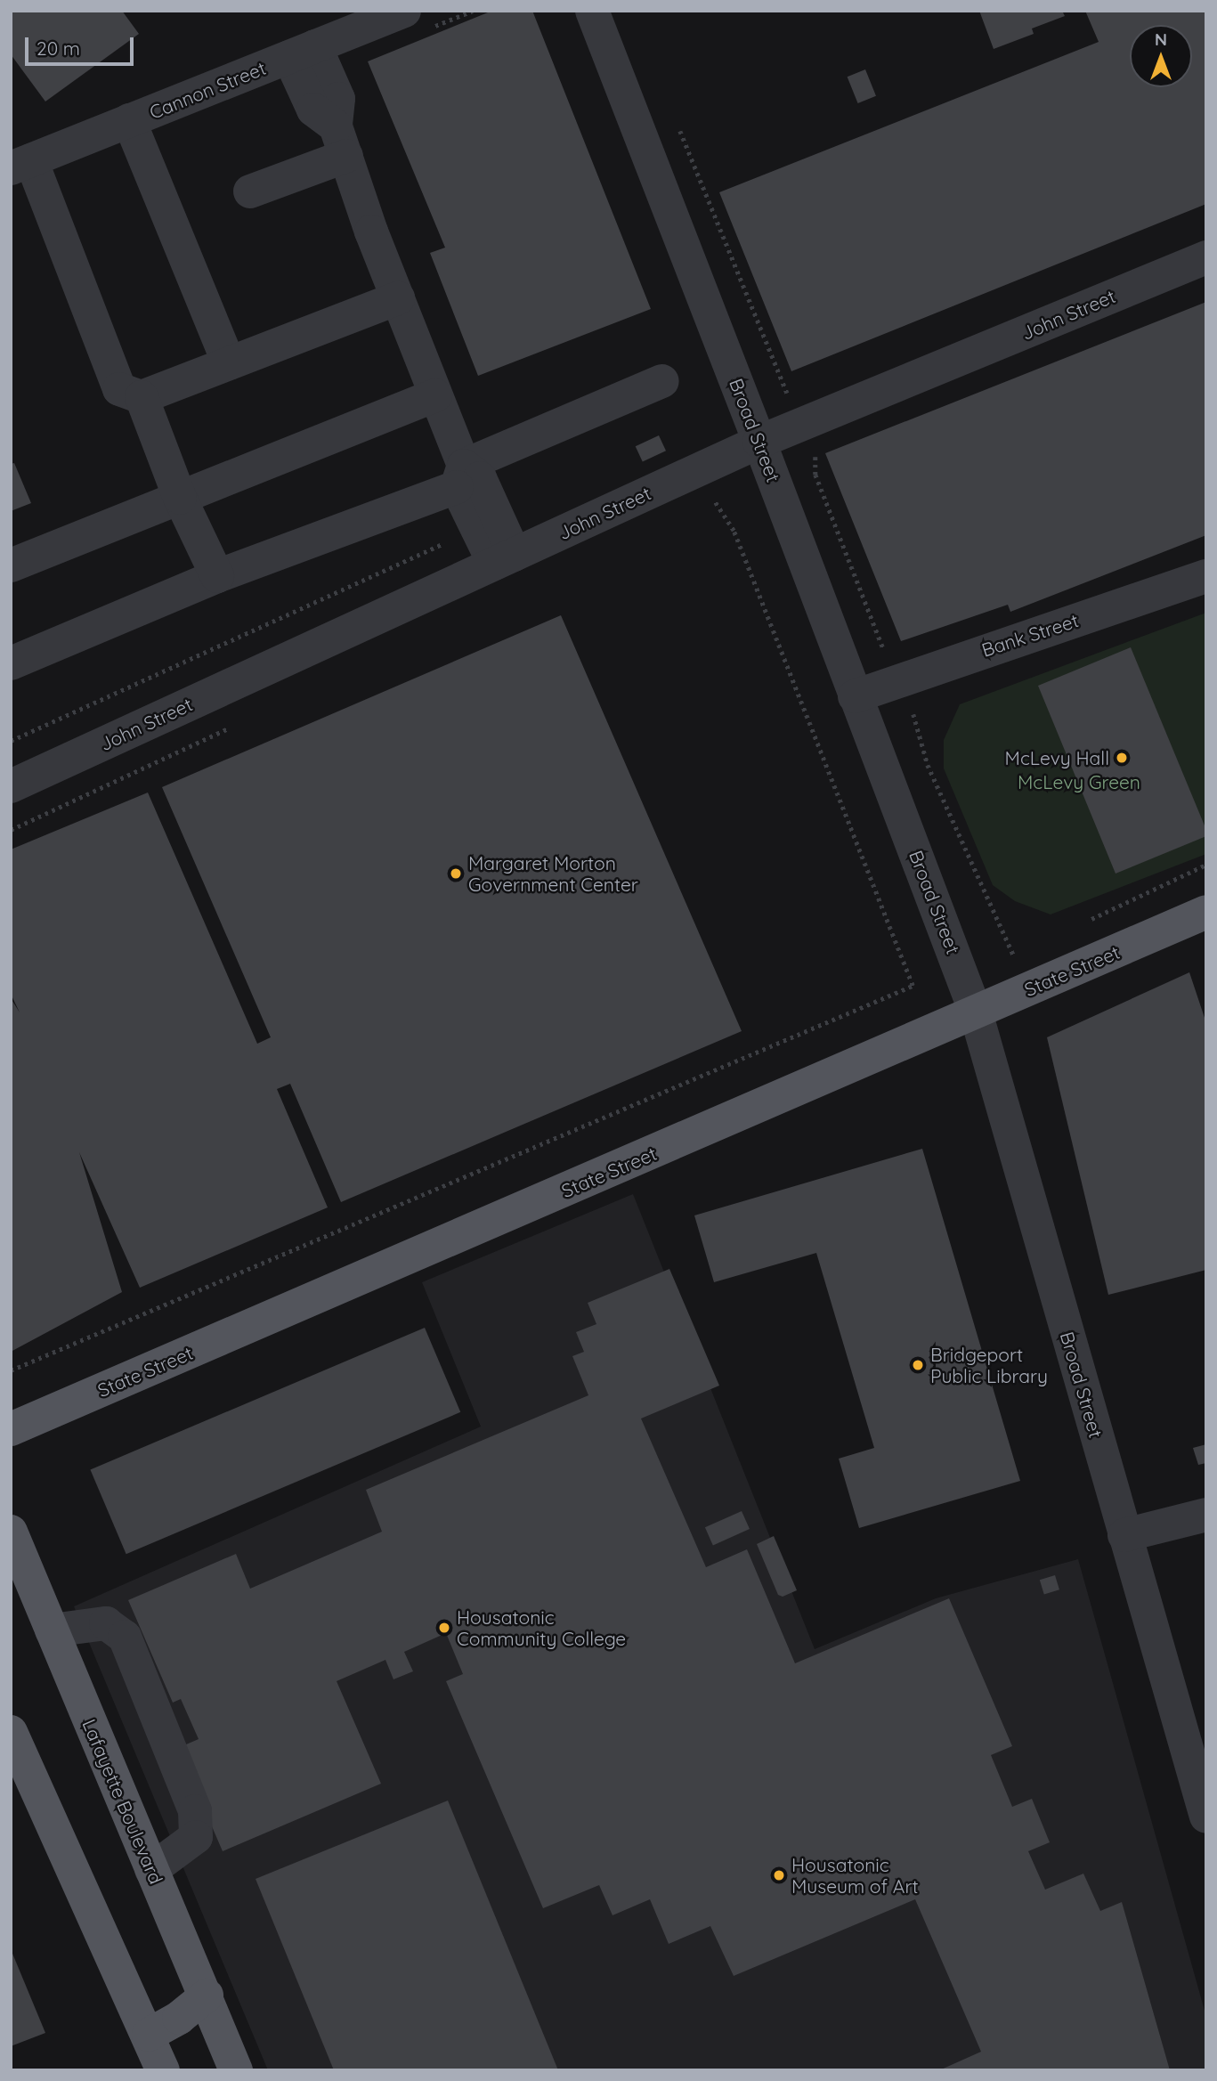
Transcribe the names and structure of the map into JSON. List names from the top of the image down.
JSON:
{
  "streets": {
    "main road": ["State Street", "Lafayette Boulevard"],
    "street": [
      "Cannon Street",
      "John Street",
      "Broad Street",
      "Bank Street"
    ]
  },
  "crossings": [
    ["John Street", "Broad Street"],
    ["Broad Street", "Bank Street"],
    ["Broad Street", "State Street"]
  ],
  "parks": ["McLevy Green"],
  "places": [
    "McLevy Hall",
    "Margaret Morton Government Center",
    "Bridgeport Public Library",
    "Housatonic Community College",
    "Housatonic Museum of Art"
  ],
  "scale_bar": "20 m",
  "north": "top"
}
